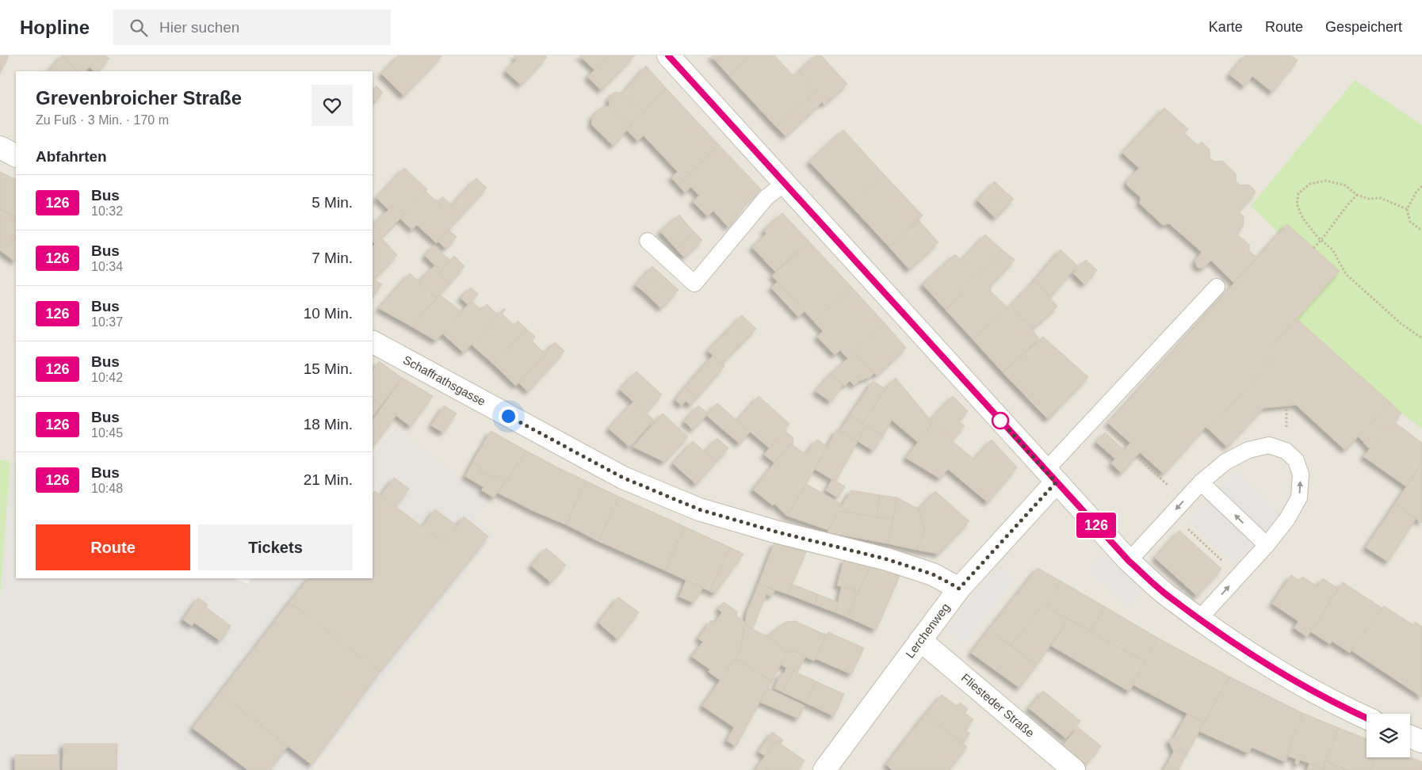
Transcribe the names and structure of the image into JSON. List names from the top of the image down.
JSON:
{
  "streets": {
    "street": ["Schaffrathsgasse", "Lerchenweg", "Fliesteder Straße"]
  },
  "crossings": [
    ["Schaffrathsgasse", "Lerchenweg"],
    ["Lerchenweg", "Fliesteder Straße"]
  ],
  "lines": ["bus line 126"],
  "page": {
    "header": "Hopline",
    "search": "Hier suchen",
    "nav": ["Karte", "Route", "Gespeichert"],
    "on_map": "126",
    "heading": [
      ["Grevenbroicher Straße", "Zu Fuß · 3 Min. · 170 m"],
      "Abfahrten"
    ],
    "list": [
      {
        "mark": "126",
        "name": "Bus",
        "note": "10:32",
        "value": "5 Min."
      },
      {
        "mark": "126",
        "name": "Bus",
        "note": "10:34",
        "value": "7 Min."
      },
      {
        "mark": "126",
        "name": "Bus",
        "note": "10:37",
        "value": "10 Min."
      },
      {
        "mark": "126",
        "name": "Bus",
        "note": "10:42",
        "value": "15 Min."
      },
      {
        "mark": "126",
        "name": "Bus",
        "note": "10:45",
        "value": "18 Min."
      },
      {
        "mark": "126",
        "name": "Bus",
        "note": "10:48",
        "value": "21 Min."
      }
    ],
    "buttons": ["Route", "Tickets"]
  }
}
